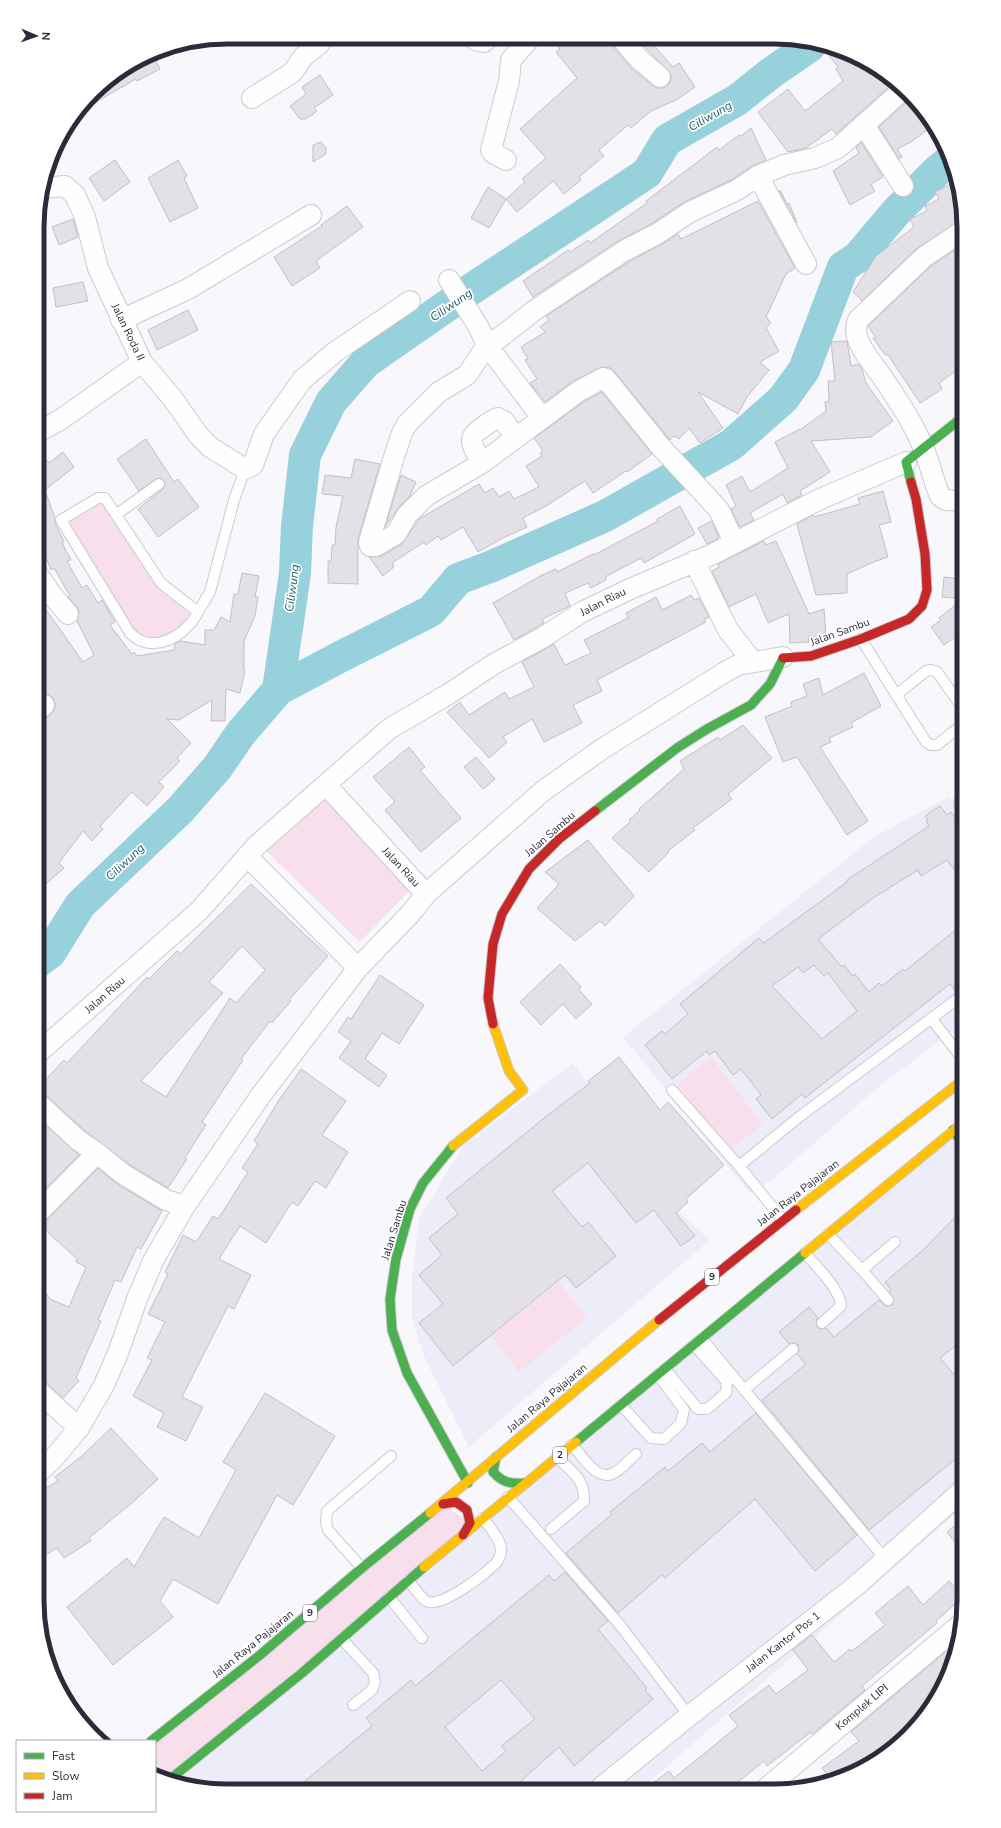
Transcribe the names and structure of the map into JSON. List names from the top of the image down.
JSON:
{
  "streets": {
    "main road": [
      "Jalan Sambu",
      "Jalan Raya Pajajaran",
      "9",
      "2"
    ],
    "street": [
      "Jalan Roda II",
      "Jalan Riau",
      "Jalan Kantor Pos 1",
      "Komplek LIPI"
    ]
  },
  "crossings": [
    ["Jalan Riau", "Jalan Sambu"],
    ["Jalan Sambu", "Jalan Raya Pajajaran"]
  ],
  "water": ["Ciliwung"],
  "legend": ["Fast", "Slow", "Jam"],
  "north": "right"
}
